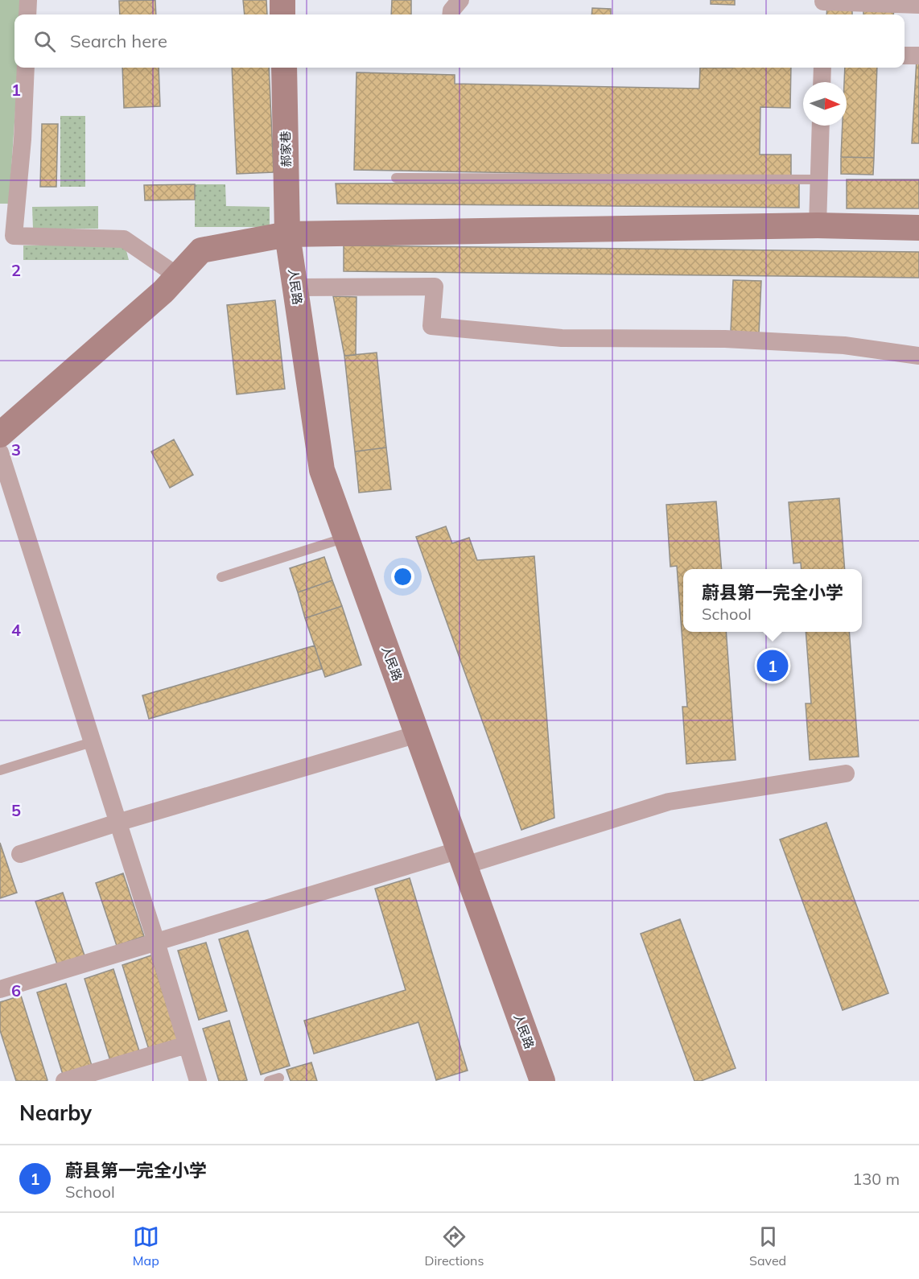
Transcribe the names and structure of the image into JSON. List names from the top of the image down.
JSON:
{
  "streets": {
    "street": ["郝家巷", "人民路"]
  },
  "crossings": [
    ["郝家巷", "人民路"]
  ],
  "north": "right",
  "page": {
    "search": "Search here",
    "popup": ["蔚县第一完全小学", "School"],
    "pins": "1",
    "heading": "Nearby",
    "list": [
      {
        "mark": "1",
        "name": "蔚县第一完全小学",
        "note": "School",
        "value": "130 m"
      }
    ],
    "nav": ["Map", "Directions", "Saved"]
  },
  "grid": {
    "rows": [
      "1",
      "2",
      "3",
      "4",
      "5",
      "6"
    ]
  }
}
